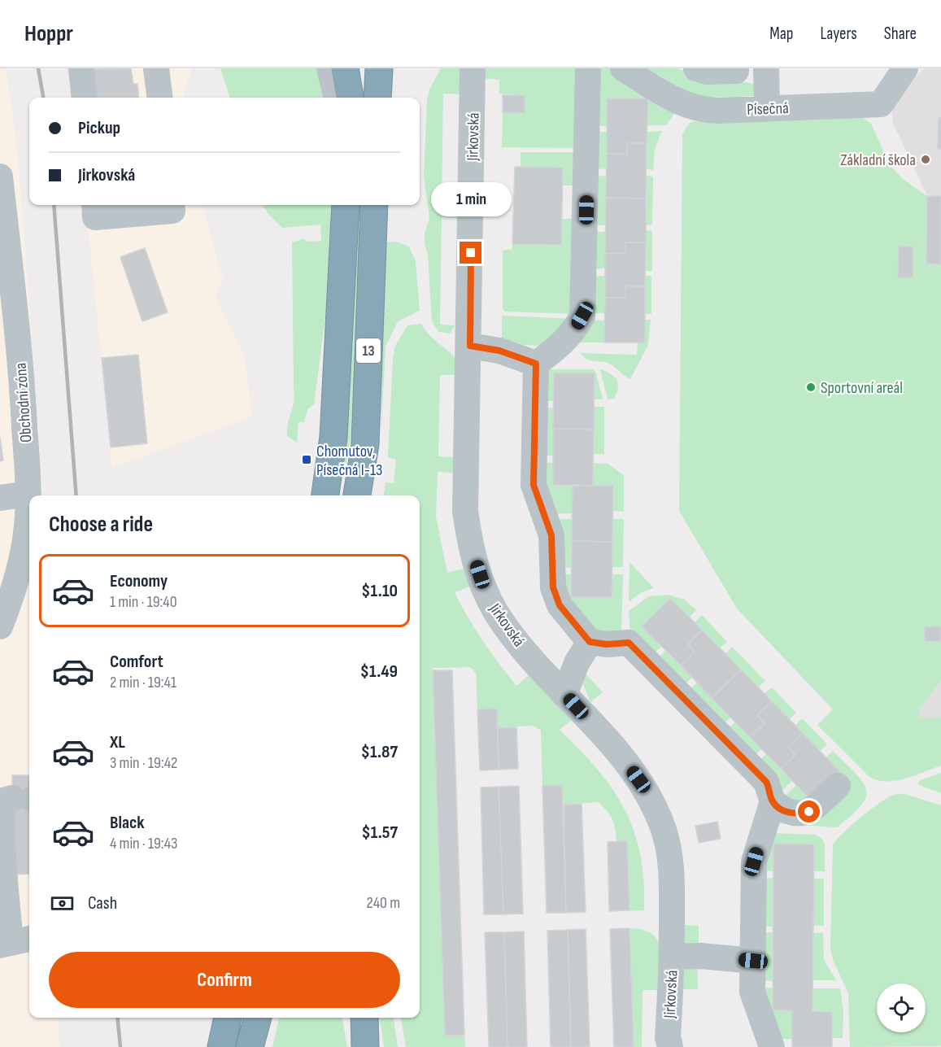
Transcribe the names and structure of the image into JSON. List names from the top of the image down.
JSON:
{
  "streets": {
    "highway": ["13"],
    "street": ["Písečná", "Jirkovská", "Obchodní zóna"]
  },
  "places": {
    "other": ["Základní škola", "Sportovní areál"],
    "transit": ["Chomutov, Písečná I-13"]
  },
  "page": {
    "header": "Hoppr",
    "nav": ["Map", "Layers", "Share"],
    "banner": ["Pickup", "Jirkovská"],
    "bubble": "1 min",
    "heading": "Choose a ride",
    "list": [
      {
        "name": "Economy",
        "note": "1 min · 19:40",
        "value": "$1.10"
      },
      {
        "name": "Comfort",
        "note": "2 min · 19:41",
        "value": "$1.49"
      },
      {
        "name": "XL",
        "note": "3 min · 19:42",
        "value": "$1.87"
      },
      {
        "name": "Black",
        "note": "4 min · 19:43",
        "value": "$1.57"
      }
    ],
    "pay": ["Cash", "240 m"],
    "buttons": "Confirm"
  }
}
